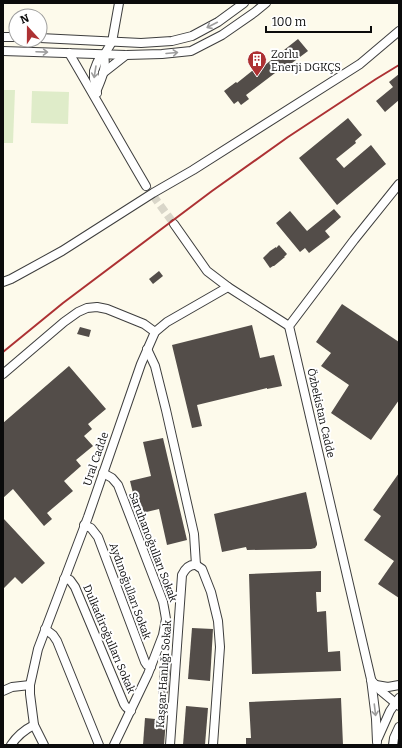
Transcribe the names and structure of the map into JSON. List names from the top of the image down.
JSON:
{
  "streets": {
    "street": [
      "Özbekistan Cadde",
      "Ural Cadde",
      "Saruhanoğulları Sokak",
      "Aydınoğulları Sokak",
      "Dulkadiroğulları Sokak",
      "Kaşgar Hanlığı Sokak"
    ]
  },
  "crossings": [
    ["Ural Cadde", "Saruhanoğulları Sokak"],
    ["Ural Cadde", "Aydınoğulları Sokak"],
    ["Ural Cadde", "Dulkadiroğulları Sokak"],
    ["Saruhanoğulları Sokak", "Aydınoğulları Sokak"],
    ["Saruhanoğulları Sokak", "Dulkadiroğulları Sokak"]
  ],
  "places": {
    "building": ["Zorlu Enerji DGKÇS"]
  },
  "scale_bar": "100 m",
  "north": "top"
}
